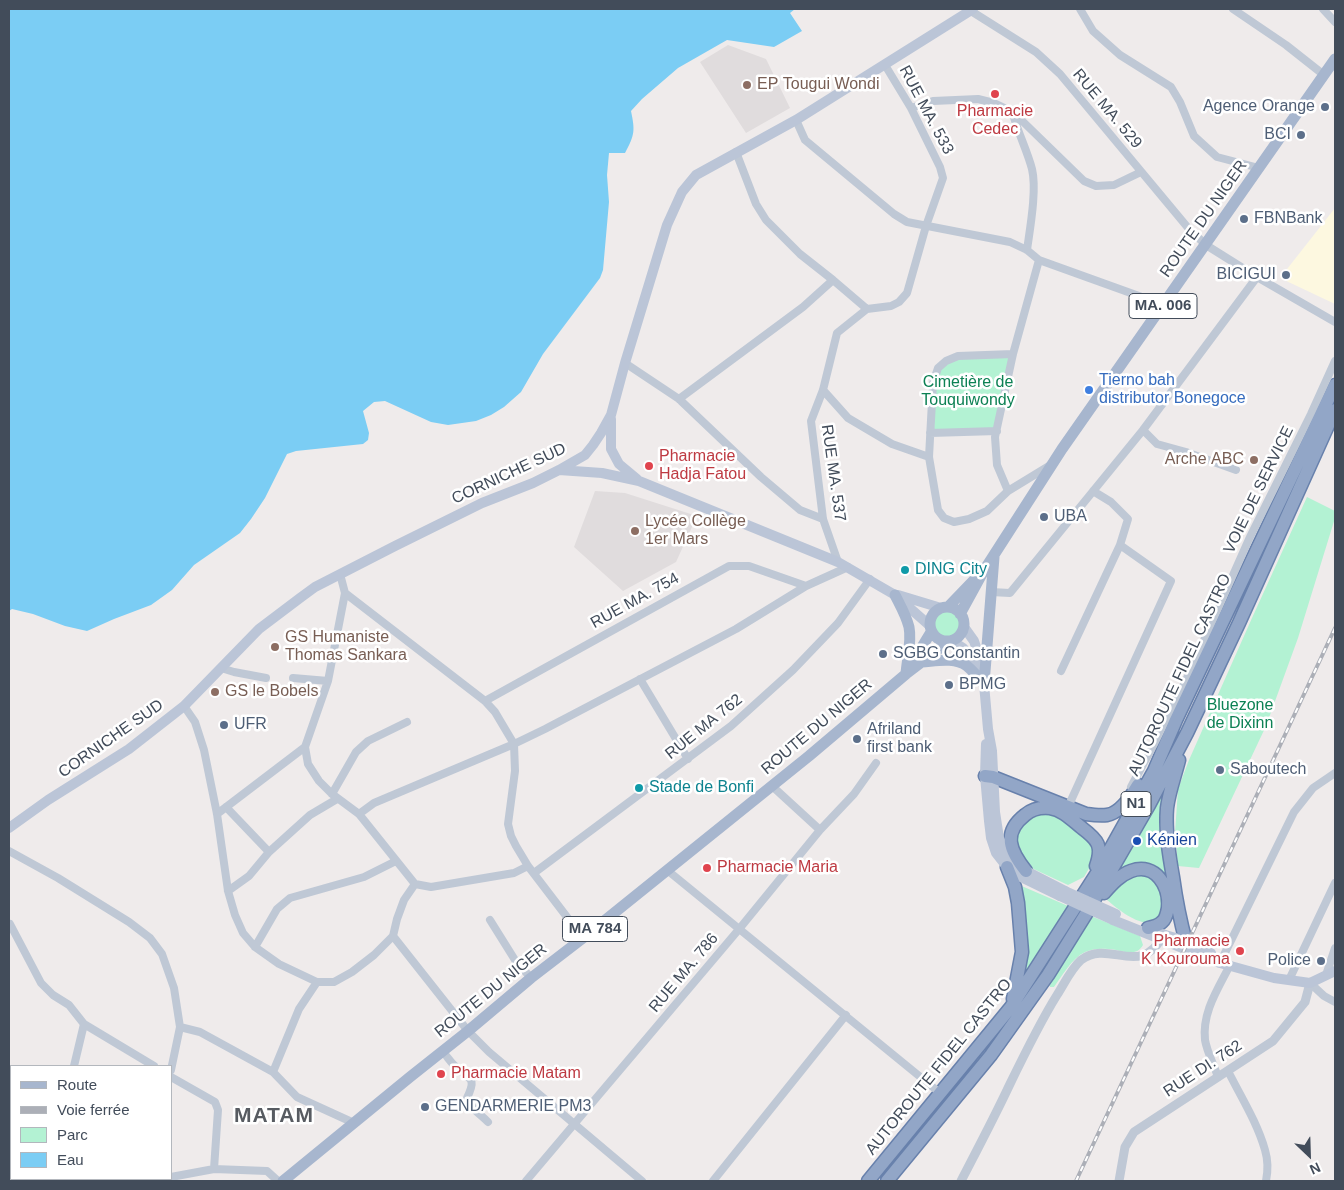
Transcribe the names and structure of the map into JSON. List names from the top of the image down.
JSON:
{
  "streets": {
    "highway": ["AUTOROUTE FIDEL CASTRO", "N1"],
    "main road": [
      "ROUTE DU NIGER",
      "MA. 006",
      "CORNICHE SUD",
      "MA 784"
    ],
    "street": [
      "RUE MA. 529",
      "RUE MA. 533",
      "RUE MA. 537",
      "VOIE DE SERVICE",
      "RUE MA. 754",
      "RUE MA 762",
      "RUE MA. 786",
      "RUE DI. 762"
    ]
  },
  "crossings": [
    ["RUE MA. 529", "ROUTE DU NIGER"],
    ["RUE MA. 529", "CORNICHE SUD"],
    ["RUE MA. 533", "CORNICHE SUD"]
  ],
  "districts": ["MATAM"],
  "parks": ["Cimetière de Touquiwondy", "Bluezone de Dixinn"],
  "places": [
    "EP Tougui Wondi",
    "Pharmacie Cedec",
    "Agence Orange",
    "BCI",
    "FBNBank",
    "BICIGUI",
    "Tierno bah distributor Bonegoce",
    "Arche ABC",
    "Pharmacie Hadja Fatou",
    "UBA",
    "Lycée Collège 1er Mars",
    "DING City",
    "GS Humaniste Thomas Sankara",
    "SGBG Constantin",
    "BPMG",
    "GS le Bobels",
    "UFR",
    "Afriland first bank",
    "Saboutech",
    "Stade de Bonfi",
    "Kénien",
    "Pharmacie Maria",
    "Pharmacie K Kourouma",
    "Police",
    "Pharmacie Matam",
    "GENDARMERIE PM3"
  ],
  "legend": [
    "Route",
    "Voie ferrée",
    "Parc",
    "Eau"
  ],
  "north": "bottom right"
}
